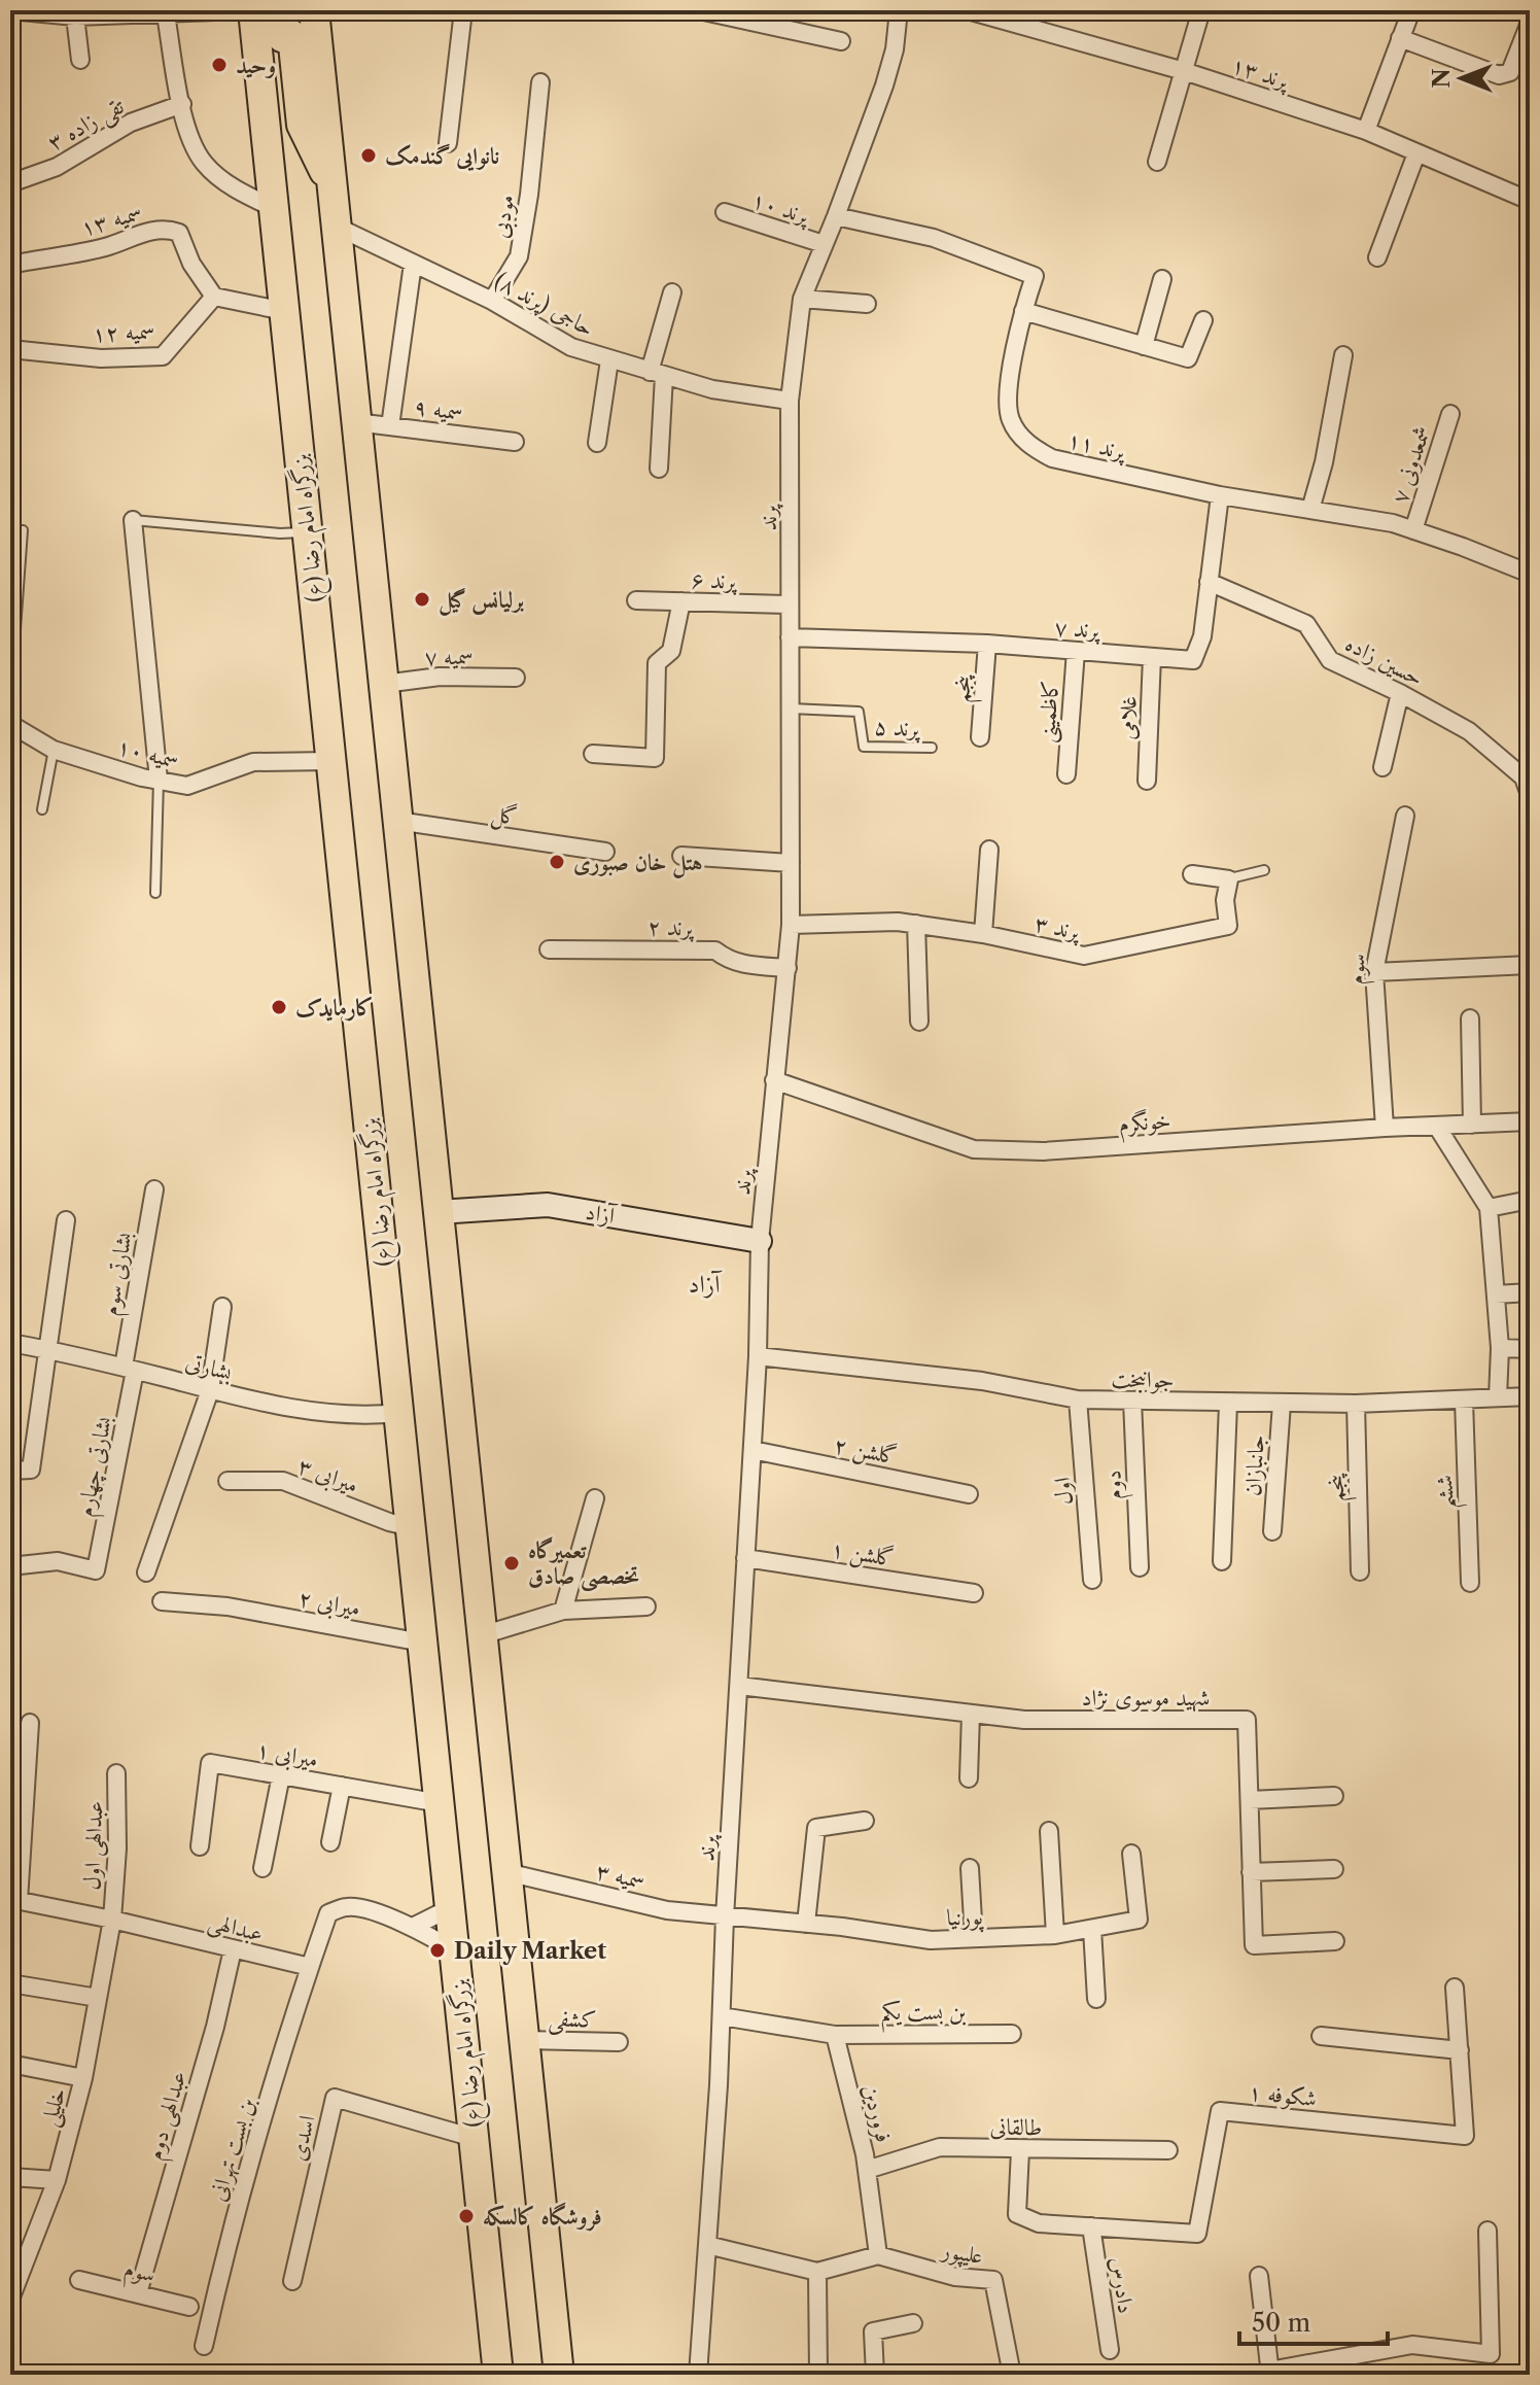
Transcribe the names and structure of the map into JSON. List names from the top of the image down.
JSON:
{
  "streets": {
    "highway": ["بزرگراه امام رضا (ع)"],
    "street": [
      "پرند ۱۳",
      "تقی زاده ۳",
      "پرند ۱۰",
      "مودبی",
      "سمیه ۱۳",
      "حاجی (پرند ۸)",
      "سمیه ۱۲",
      "سمیه ۹",
      "پرند ۱۱",
      "شمعدونی ۷",
      "پرند",
      "پرند ۶",
      "پرند ۷",
      "سمیه ۷",
      "حسین زاده",
      "پنجم",
      "کاظمینی",
      "غلامی",
      "سمیه ۱۰",
      "گل",
      "پرند ۲",
      "پرند ۳",
      "سوم",
      "خونگرم",
      "آزاد",
      "بشارتی سوم",
      "بشارتی",
      "جوانبخت",
      "گلشن ۲",
      "جانبازان",
      "بشارتی چهارم",
      "میرابی ۳",
      "دوم",
      "اول",
      "ششم",
      "گلشن ۱",
      "میرابی ۲",
      "شهید موسوی نژاد",
      "میرابی ۱",
      "عبدالهی اول",
      "سمیه ۳",
      "پورنیا",
      "عبدالهی",
      "بن بست یکم",
      "کشفی",
      "شکوفه ۱",
      "خلیلی",
      "فروردین",
      "عبدالهی دوم",
      "طالقانی",
      "اسدی",
      "بن بست تهرانی",
      "علیپور",
      "دادرس"
    ],
    "lane": ["پرند ۵"]
  },
  "crossings": [
    ["پرند ۱۰", "پرند"],
    ["مودبی", "حاجی (پرند ۸)"],
    ["سمیه ۱۳", "سمیه ۱۲"],
    ["حاجی (پرند ۸)", "پرند"],
    ["حاجی (پرند ۸)", "بزرگراه امام رضا (ع)"],
    ["سمیه ۹", "بزرگراه امام رضا (ع)"],
    ["پرند ۱۱", "شمعدونی ۷"],
    ["پرند ۱۱", "پرند"],
    ["پرند ۱۱", "پرند ۷"],
    ["پرند", "پرند ۶"],
    ["پرند", "پرند ۷"],
    ["پرند", "پرند ۵"],
    ["پرند", "پرند ۲"],
    ["پرند", "پرند ۳"],
    ["پرند", "خونگرم"],
    ["پرند", "آزاد"],
    ["پرند", "جوانبخت"],
    ["پرند", "گلشن ۲"],
    ["پرند", "گلشن ۱"],
    ["پرند", "شهید موسوی نژاد"],
    ["پرند", "سمیه ۳"],
    ["پرند", "پورنیا"],
    ["بزرگراه امام رضا (ع)", "سمیه ۷"],
    ["بزرگراه امام رضا (ع)", "سمیه ۱۰"],
    ["بزرگراه امام رضا (ع)", "گل"],
    ["بزرگراه امام رضا (ع)", "آزاد"],
    ["بزرگراه امام رضا (ع)", "بشارتی"],
    ["بزرگراه امام رضا (ع)", "میرابی ۳"],
    ["بزرگراه امام رضا (ع)", "میرابی ۲"],
    ["بزرگراه امام رضا (ع)", "میرابی ۱"],
    ["بزرگراه امام رضا (ع)", "سمیه ۳"],
    ["بزرگراه امام رضا (ع)", "کشفی"],
    ["بزرگراه امام رضا (ع)", "اسدی"],
    ["پرند ۷", "حسین زاده"],
    ["پرند ۷", "پنجم"],
    ["پرند ۷", "کاظمینی"],
    ["پرند ۷", "غلامی"],
    ["پنجم", "جوانبخت"],
    ["سوم", "خونگرم"],
    ["سوم", "عبدالهی دوم"],
    ["بشارتی سوم", "بشارتی"],
    ["بشارتی سوم", "بشارتی چهارم"],
    ["بشارتی", "بشارتی چهارم"],
    ["جوانبخت", "جانبازان"],
    ["جوانبخت", "دوم"],
    ["جوانبخت", "اول"],
    ["جوانبخت", "ششم"],
    ["عبدالهی اول", "عبدالهی"],
    ["عبدالهی اول", "خلیلی"],
    ["سمیه ۳", "پورنیا"],
    ["عبدالهی", "خلیلی"],
    ["عبدالهی", "عبدالهی دوم"],
    ["عبدالهی", "بن بست تهرانی"],
    ["بن بست یکم", "فروردین"],
    ["شکوفه ۱", "طالقانی"],
    ["شکوفه ۱", "دادرس"],
    ["فروردین", "طالقانی"],
    ["فروردین", "علیپور"]
  ],
  "districts": ["آزاد"],
  "places": [
    "وحید",
    "نانوایی گندمک",
    "برلیانس گیل",
    "هتل خان صبوری",
    "کارمایدک",
    "تعمیرگاه تخصصی صادق",
    "Daily Market",
    "فروشگاه کالسکه"
  ],
  "scale_bar": "50 m",
  "north": "left"
}
